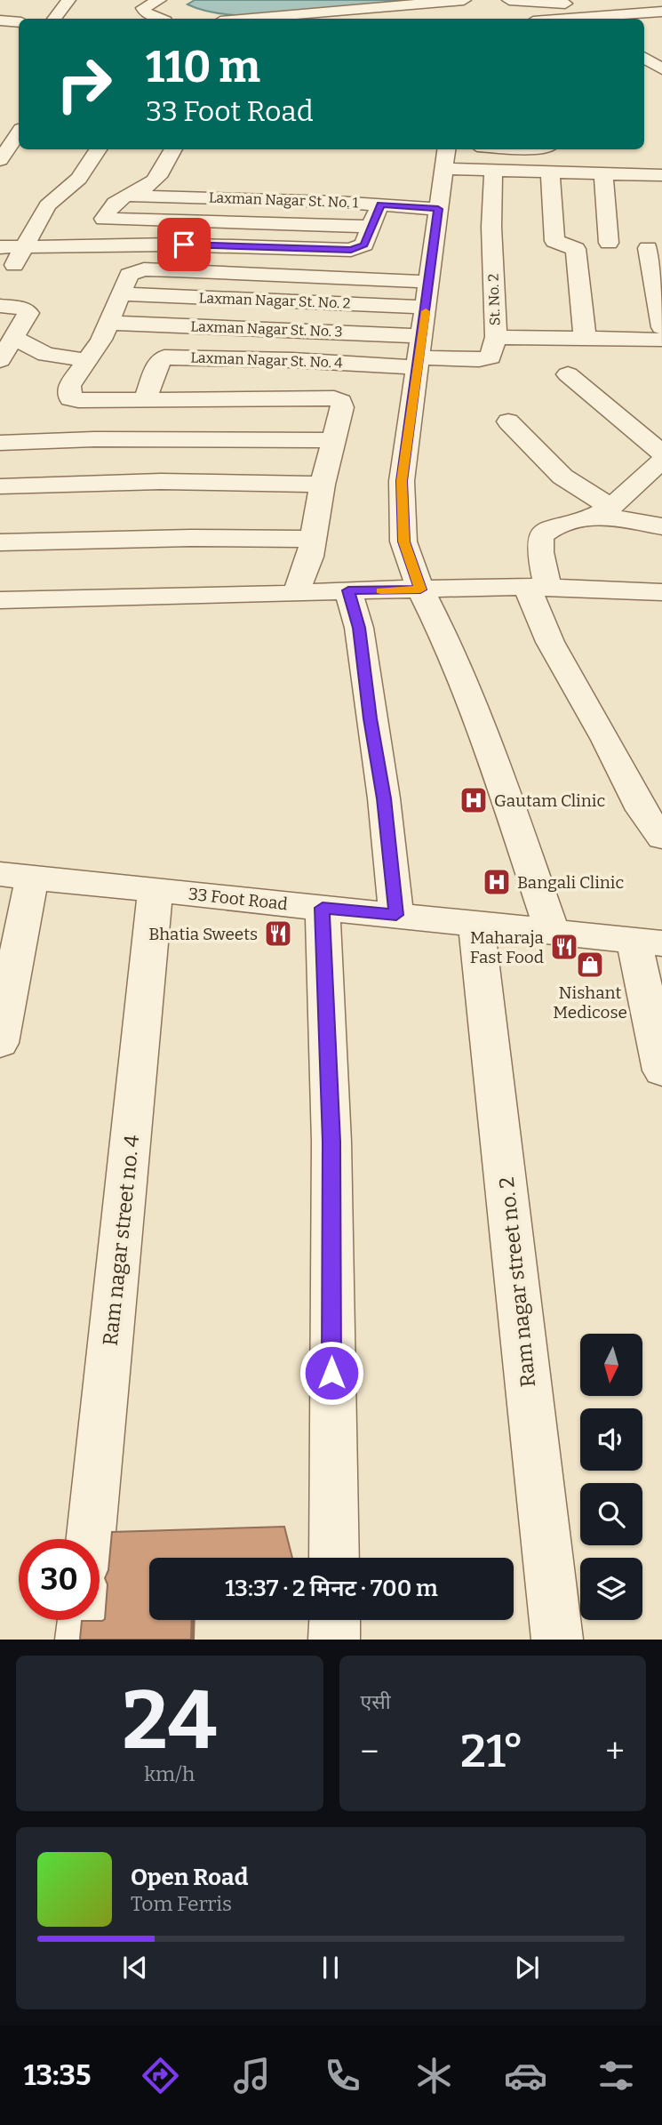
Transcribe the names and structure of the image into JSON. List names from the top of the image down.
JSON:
{
  "streets": {
    "street": [
      "Laxman Nagar St. No. 1",
      "St. No. 2",
      "Laxman Nagar St. No. 2",
      "Laxman Nagar St. No. 3",
      "Laxman Nagar St. No. 4",
      "33 Foot Road",
      "Ram nagar street no. 4",
      "Ram nagar street no. 2"
    ]
  },
  "crossings": [
    ["St. No. 2", "Laxman Nagar St. No. 3"],
    ["St. No. 2", "Laxman Nagar St. No. 4"],
    ["Laxman Nagar St. No. 3", "Laxman Nagar St. No. 4"],
    ["33 Foot Road", "Ram nagar street no. 4"],
    ["33 Foot Road", "Ram nagar street no. 2"]
  ],
  "places": {
    "hospital": ["Gautam Clinic", "Bangali Clinic"],
    "restaurant": ["Bhatia Sweets", "Maharaja Fast Food"],
    "shop": ["Nishant Medicose"]
  },
  "north": "bottom",
  "page": {
    "turn": ["110 m", "33 Foot Road"],
    "limit": "30",
    "trip": "13:37 · 2 मिनट · 700 m",
    "tile": [
      ["24", "km/h"],
      "एसी"
    ],
    "heat": ["−", "21°", "+"],
    "song": ["Open Road", "Tom Ferris"],
    "tabs": "13:35"
  }
}
